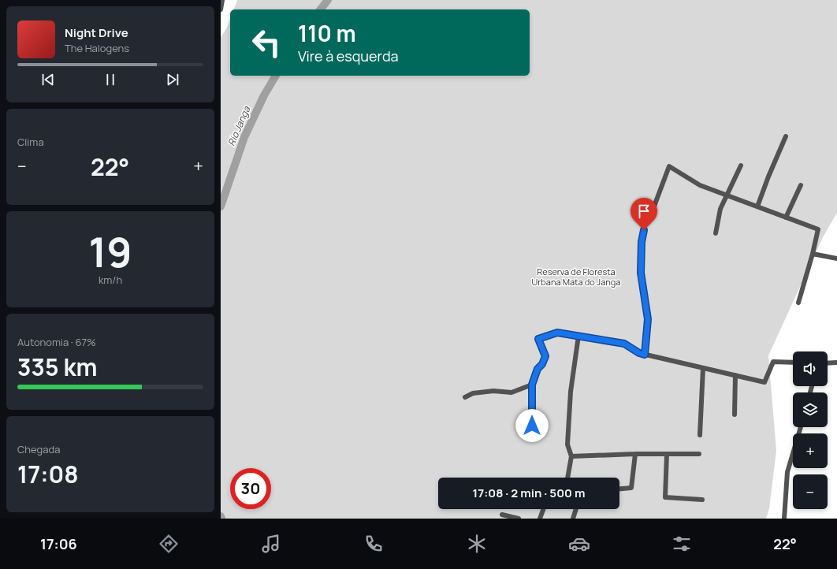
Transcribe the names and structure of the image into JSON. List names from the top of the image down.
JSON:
{
  "water": ["Rio Janga"],
  "parks": ["Reserva de Floresta Urbana Mata do Janga"],
  "page": {
    "turn": ["110 m", "Vire à esquerda"],
    "song": ["Night Drive", "The Halogens"],
    "tile": [
      "Clima",
      ["19", "km/h"],
      ["Autonomia · 67%", "335 km"],
      ["Chegada", "17:08"]
    ],
    "heat": ["−", "22°", "+"],
    "map_buttons": ["+", "−"],
    "limit": "30",
    "trip": "17:08 · 2 min · 500 m",
    "tabs": ["17:06", "22°"]
  }
}
